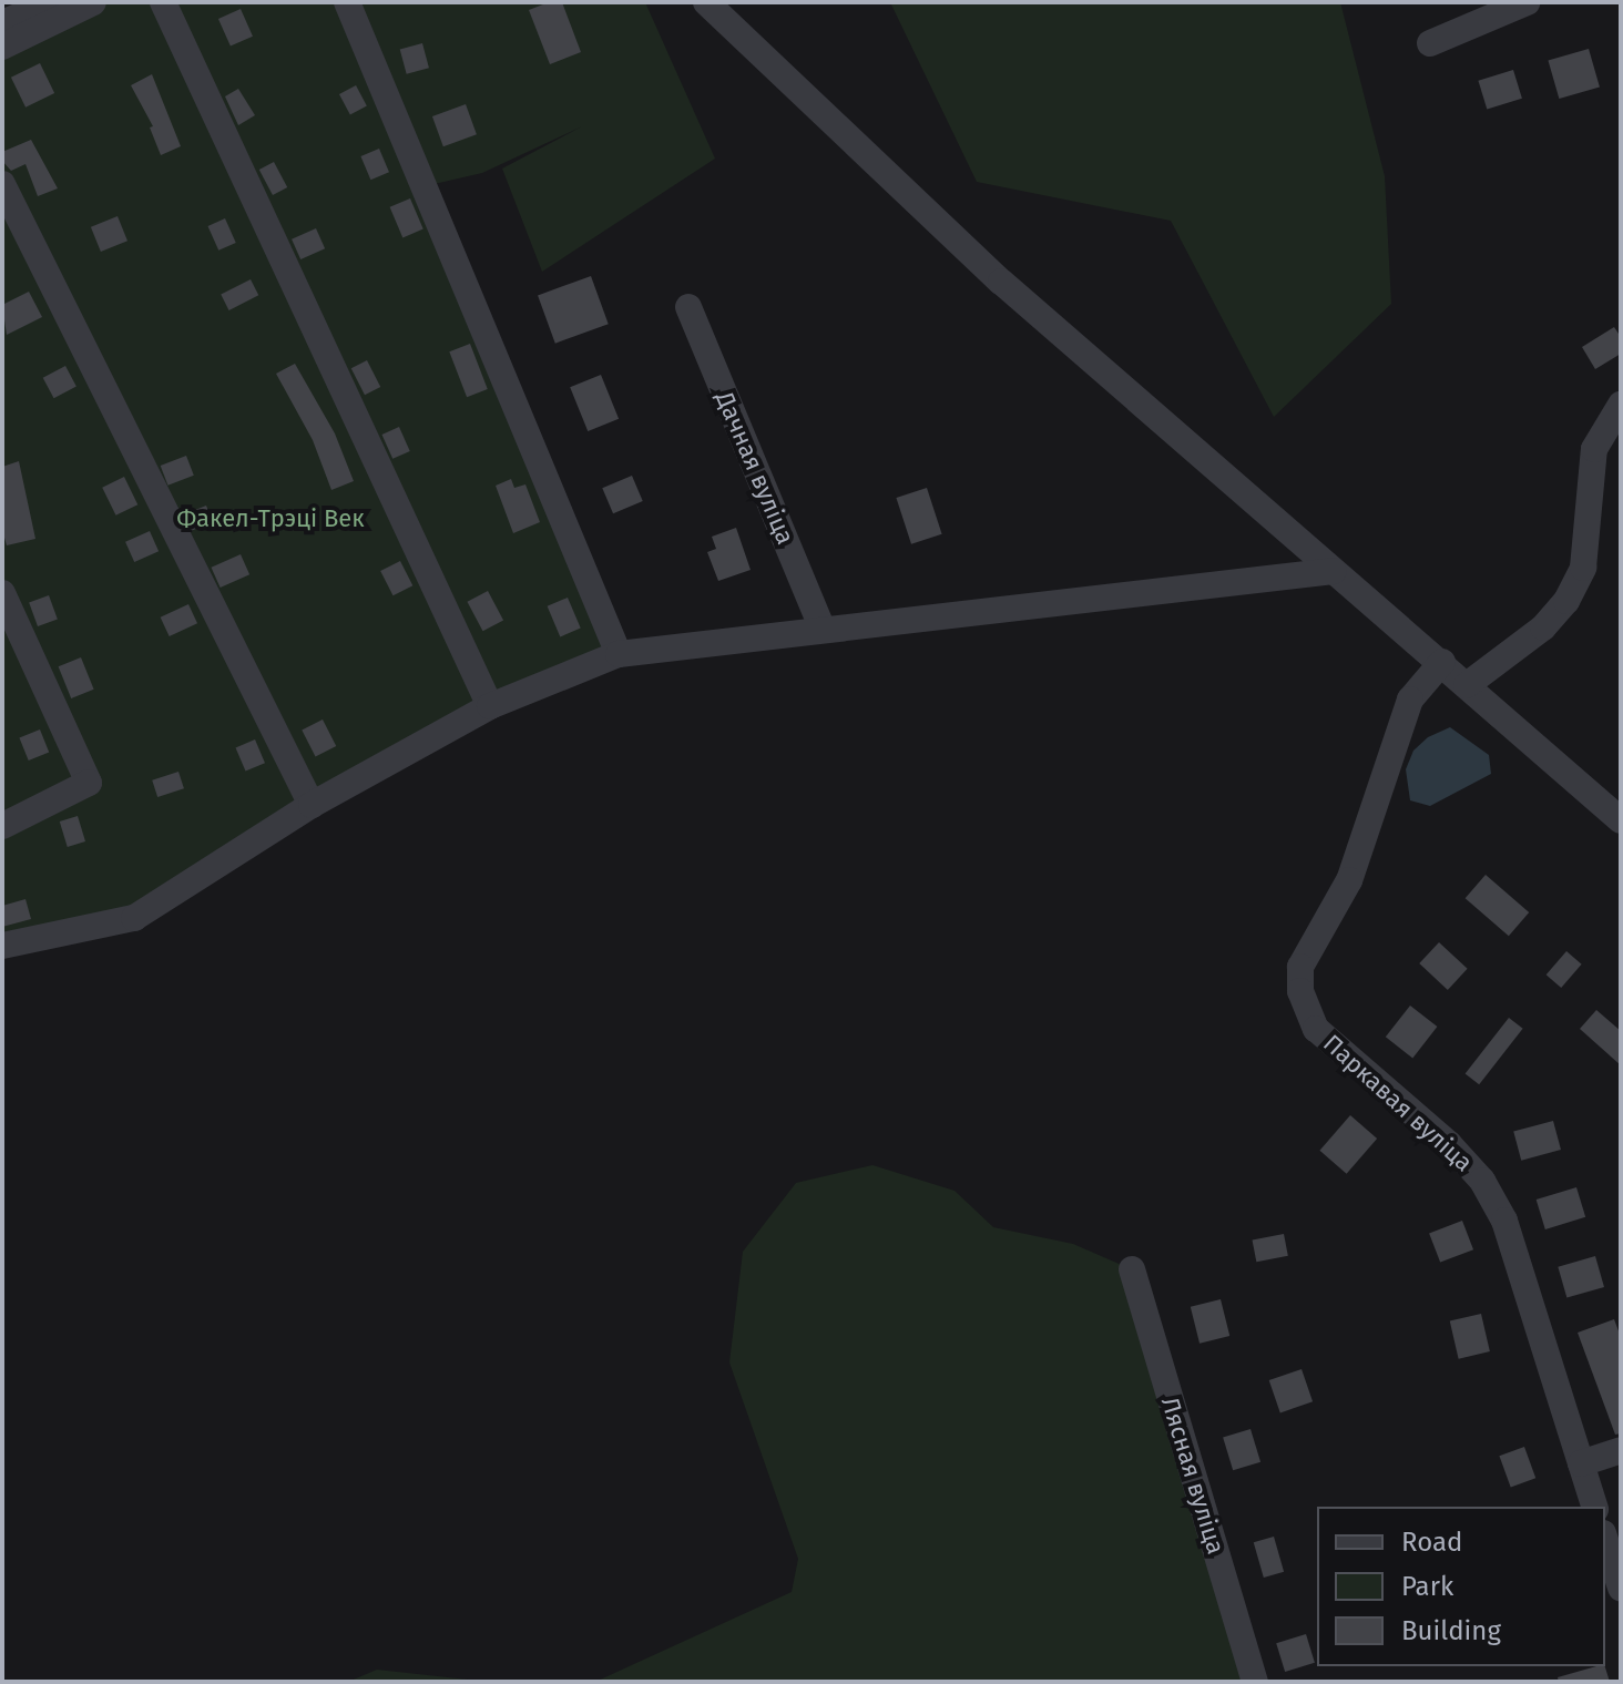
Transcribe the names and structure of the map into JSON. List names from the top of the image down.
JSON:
{
  "streets": {
    "street": ["Дачная вуліца", "Паркавая вуліца", "Лясная вуліца"]
  },
  "parks": ["Факел-Трэці Век"],
  "legend": ["Road", "Park", "Building"]
}
